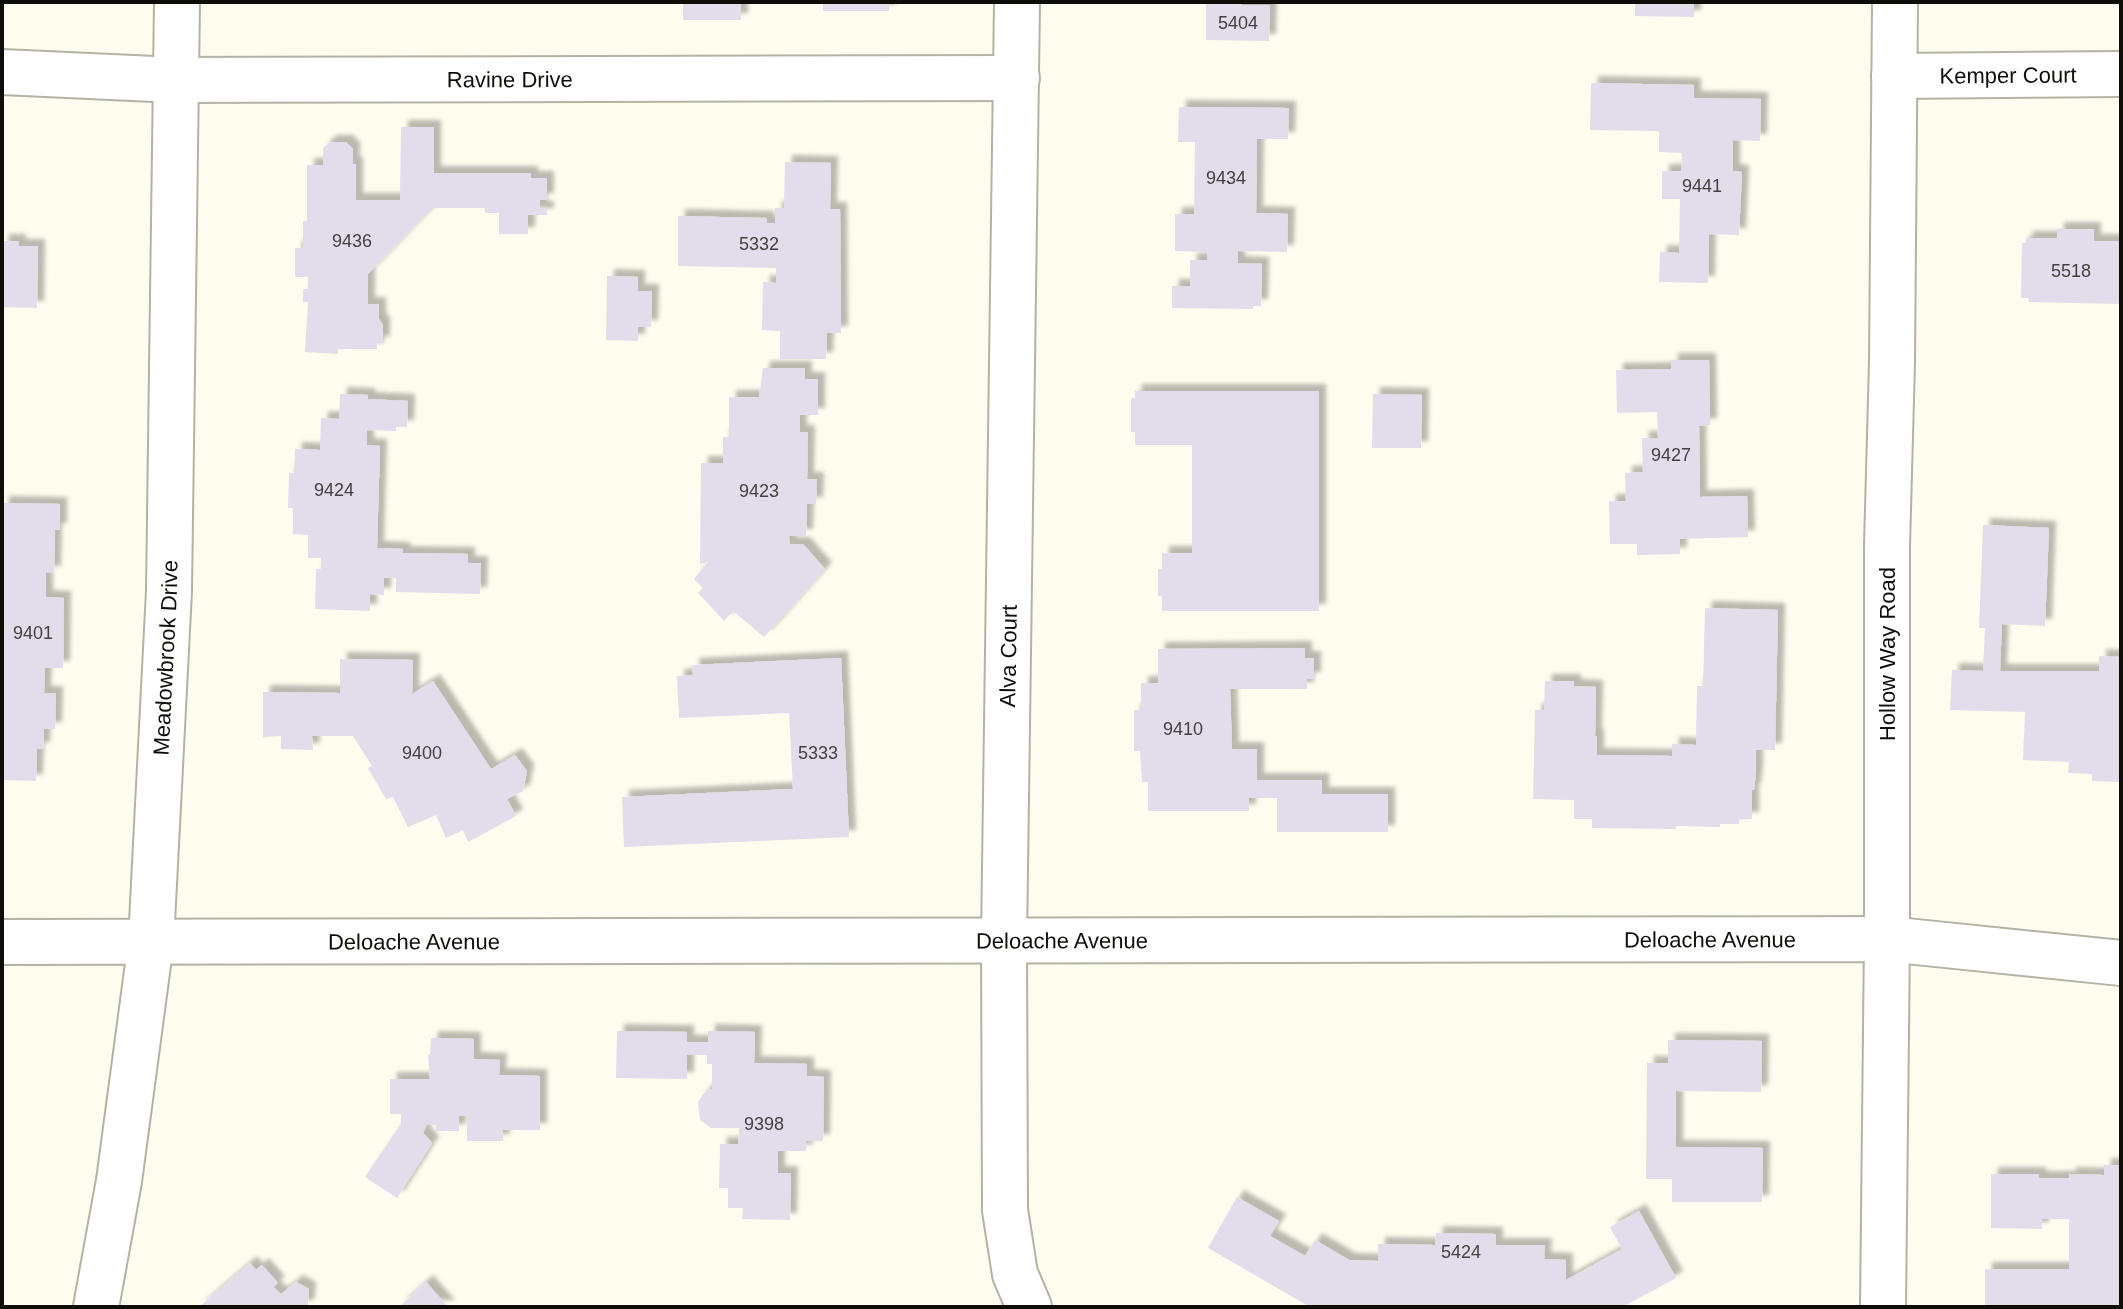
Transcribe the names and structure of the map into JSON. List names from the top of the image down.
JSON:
{
  "streets": {
    "street": [
      "Kemper Court",
      "Ravine Drive",
      "Hollow Way Road",
      "Alva Court",
      "Meadowbrook Drive",
      "Deloache Avenue"
    ]
  },
  "crossings": [
    ["Kemper Court", "Hollow Way Road"],
    ["Ravine Drive", "Alva Court"],
    ["Ravine Drive", "Meadowbrook Drive"],
    ["Hollow Way Road", "Deloache Avenue"],
    ["Alva Court", "Deloache Avenue"],
    ["Meadowbrook Drive", "Deloache Avenue"]
  ],
  "house_numbers": [
    "5404",
    "9434",
    "9441",
    "9436",
    "5332",
    "5518",
    "9427",
    "9424",
    "9423",
    "9401",
    "9410",
    "9400",
    "5333",
    "9398",
    "5424"
  ]
}
